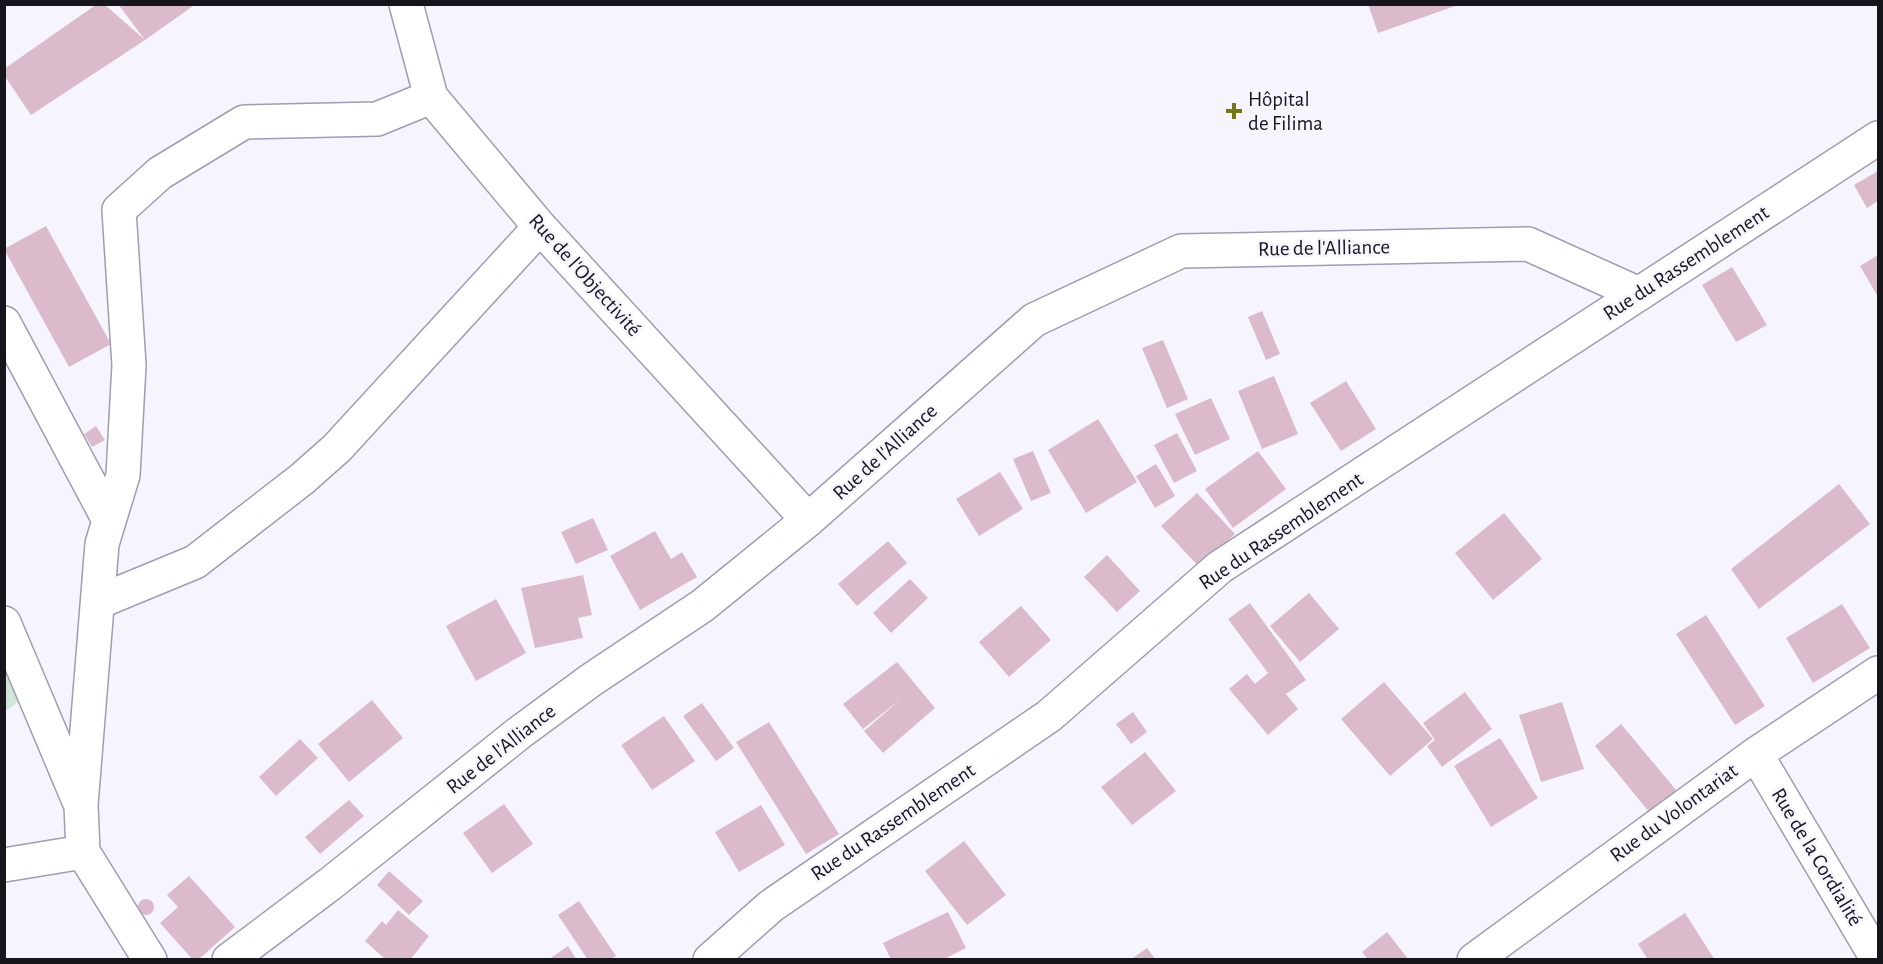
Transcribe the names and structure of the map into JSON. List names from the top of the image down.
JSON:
{
  "streets": {
    "street": [
      "Rue de l'Alliance",
      "Rue du Rassemblement",
      "Rue de l'Objectivité",
      "Rue du Volontariat",
      "Rue de la Cordialité"
    ]
  },
  "crossings": [
    ["Rue de l'Alliance", "Rue du Rassemblement"],
    ["Rue de l'Alliance", "Rue de l'Objectivité"],
    ["Rue du Volontariat", "Rue de la Cordialité"]
  ],
  "places": {
    "health": ["Hôpital de Filima"]
  }
}
